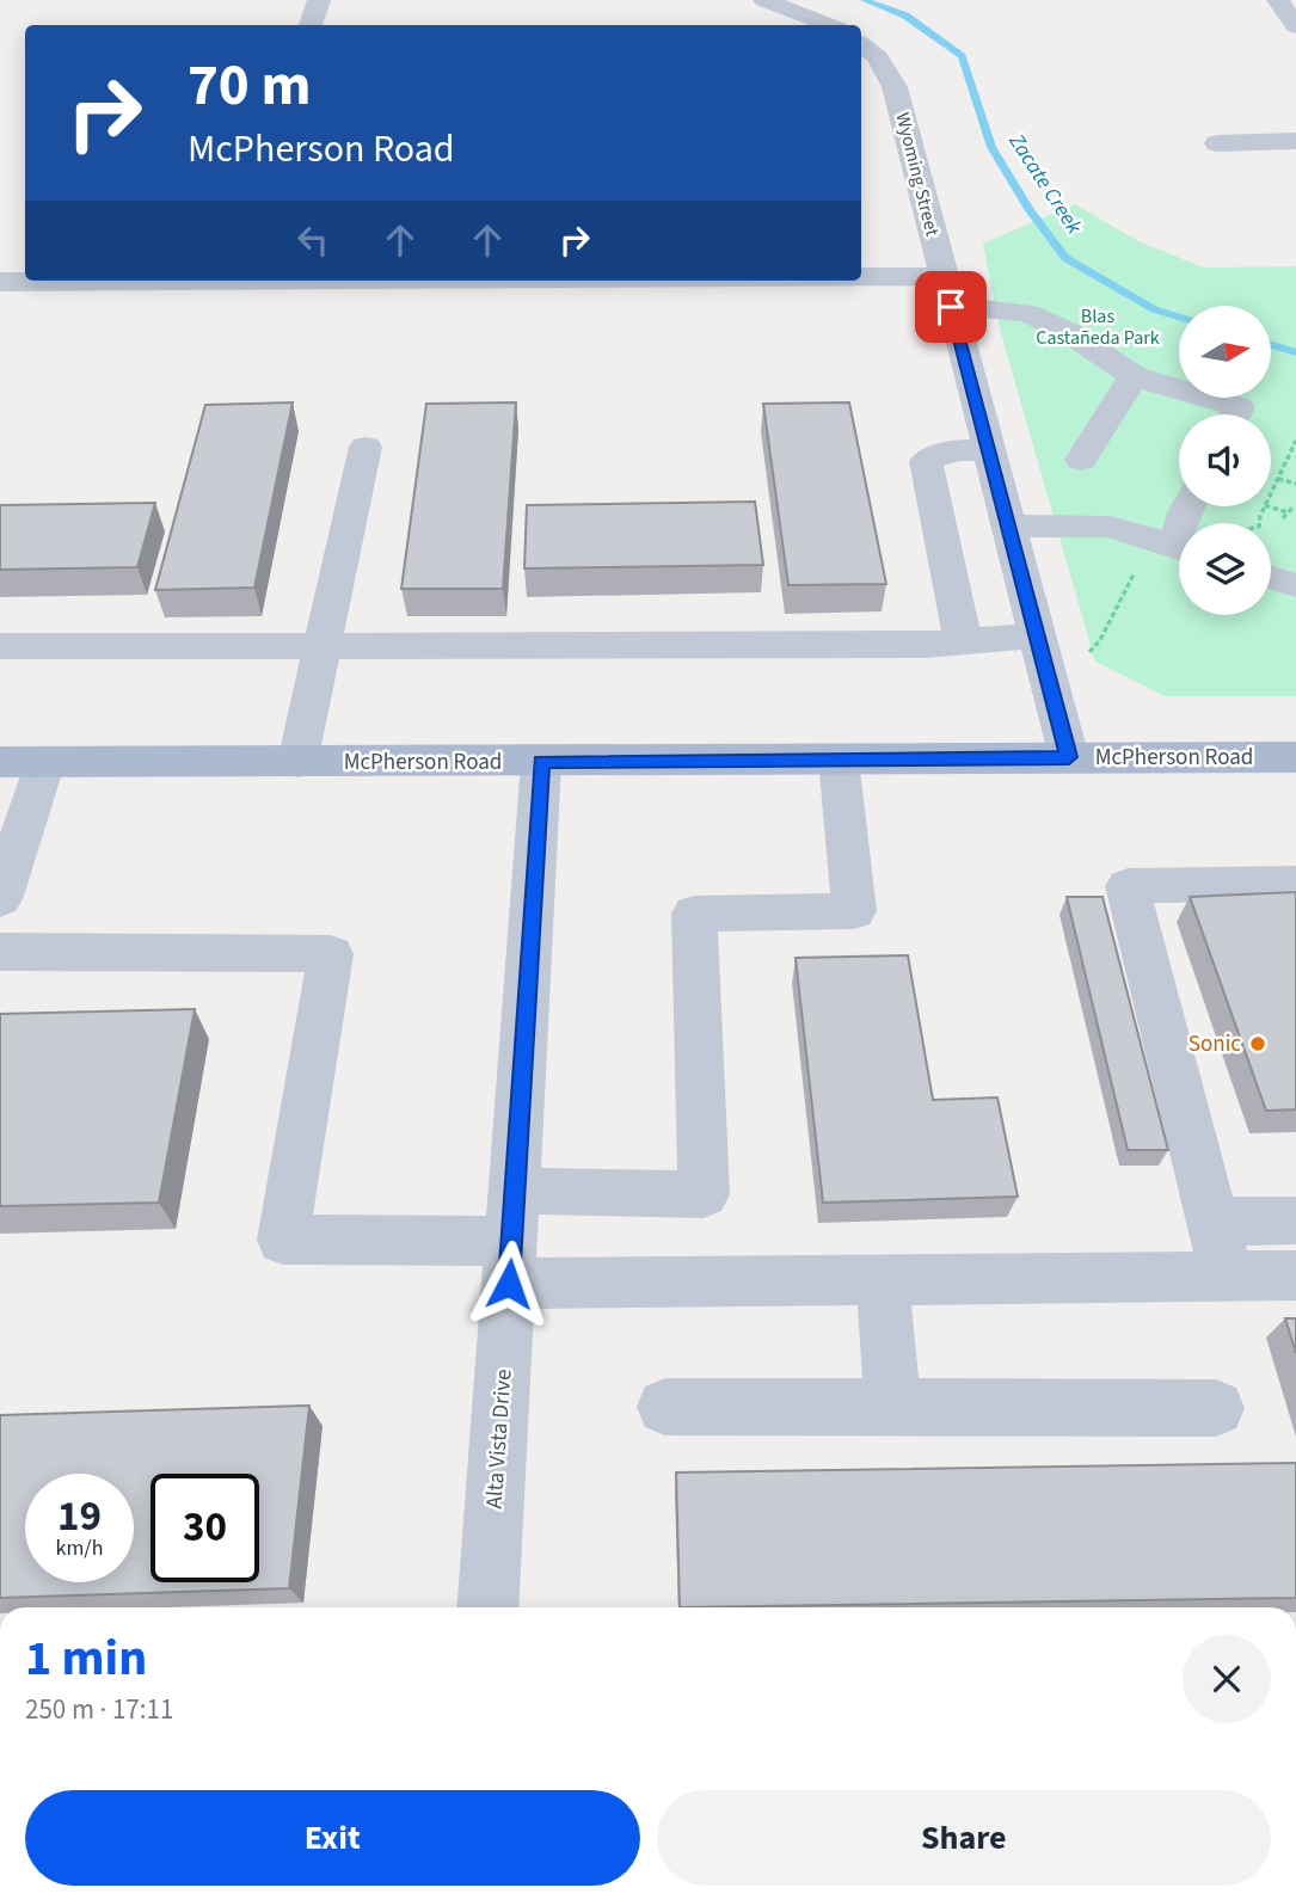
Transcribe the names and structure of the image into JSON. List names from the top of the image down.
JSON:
{
  "streets": {
    "main road": ["McPherson Road"],
    "street": ["Wyoming Street", "Alta Vista Drive"]
  },
  "crossings": [
    ["Wyoming Street", "McPherson Road"],
    ["McPherson Road", "Alta Vista Drive"]
  ],
  "water": ["Zacate Creek"],
  "parks": ["Blas Castañeda Park"],
  "places": ["Sonic"],
  "north": "right",
  "page": {
    "turn": ["70 m", "McPherson Road"],
    "speed": "19 km/h",
    "limit": "30",
    "heading": ["1 min", "250 m · 17:11"],
    "buttons": ["Exit", "Share"]
  }
}
